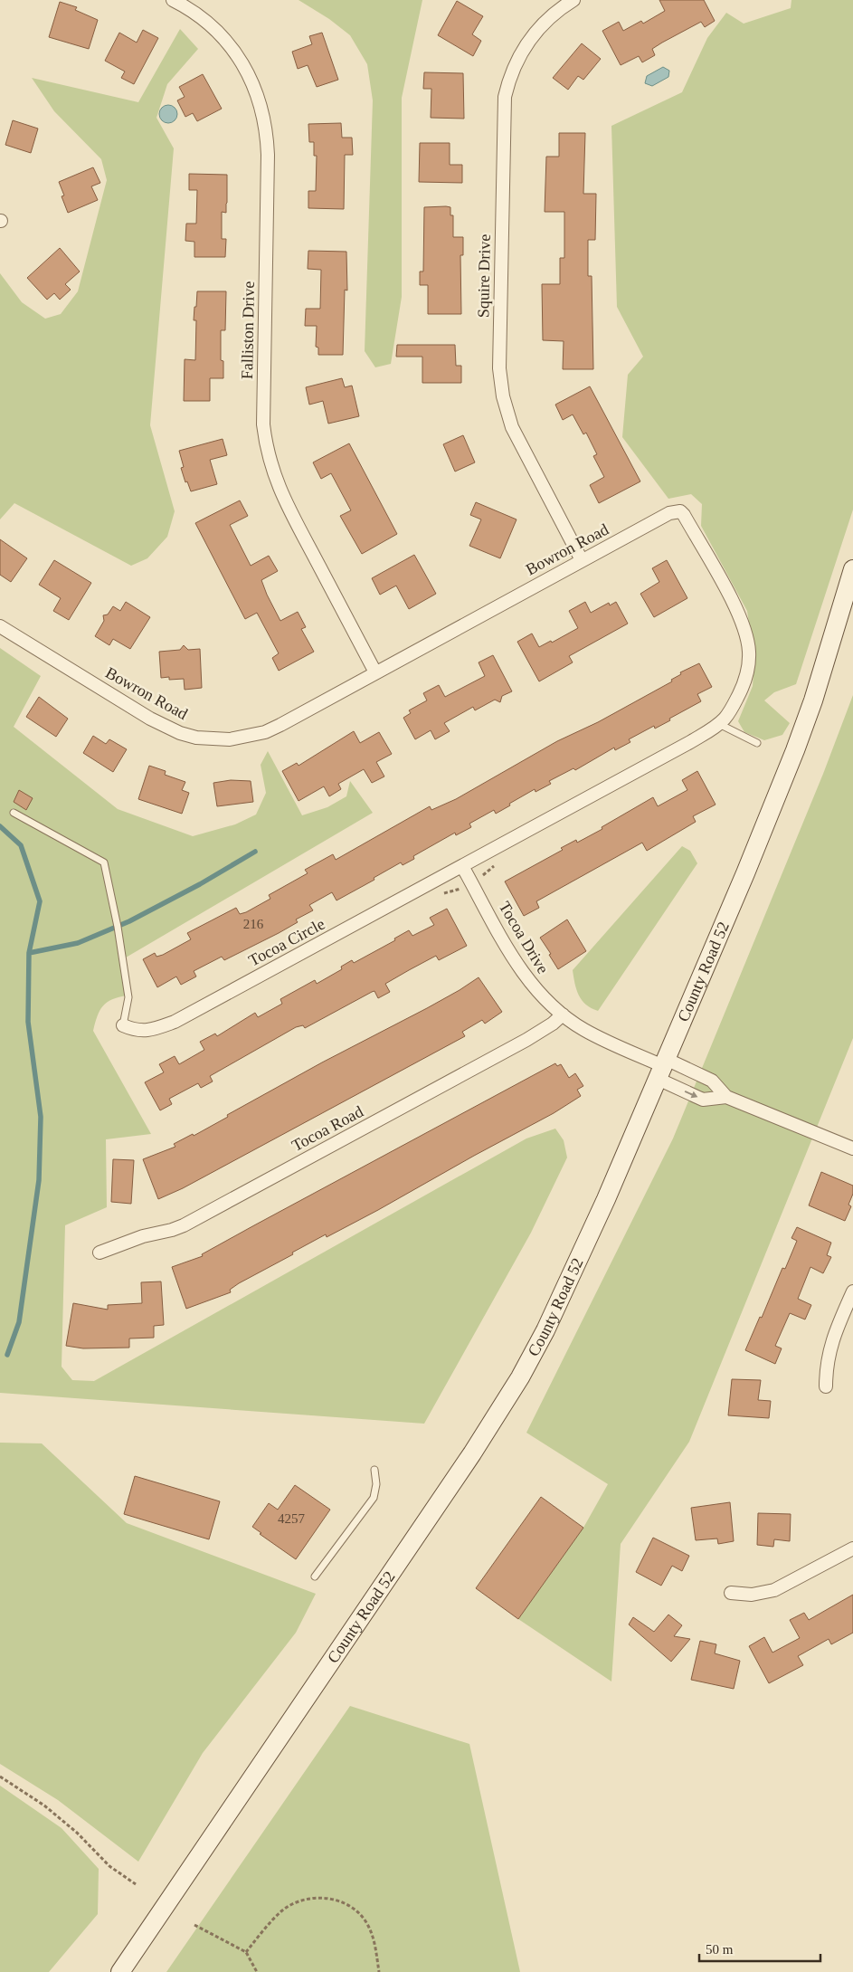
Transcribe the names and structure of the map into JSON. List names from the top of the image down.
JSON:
{
  "streets": {
    "main road": ["County Road 52"],
    "street": [
      "Squire Drive",
      "Falliston Drive",
      "Bowron Road",
      "Tocoa Drive",
      "Tocoa Circle",
      "Tocoa Road"
    ]
  },
  "crossings": [
    ["Squire Drive", "Bowron Road"],
    ["Falliston Drive", "Bowron Road"],
    ["Bowron Road", "Tocoa Drive"],
    ["Bowron Road", "Tocoa Circle"],
    ["Tocoa Drive", "Tocoa Circle"],
    ["Tocoa Drive", "County Road 52"],
    ["Tocoa Drive", "Tocoa Road"]
  ],
  "house_numbers": ["216", "4257"],
  "scale_bar": "50 m"
}
